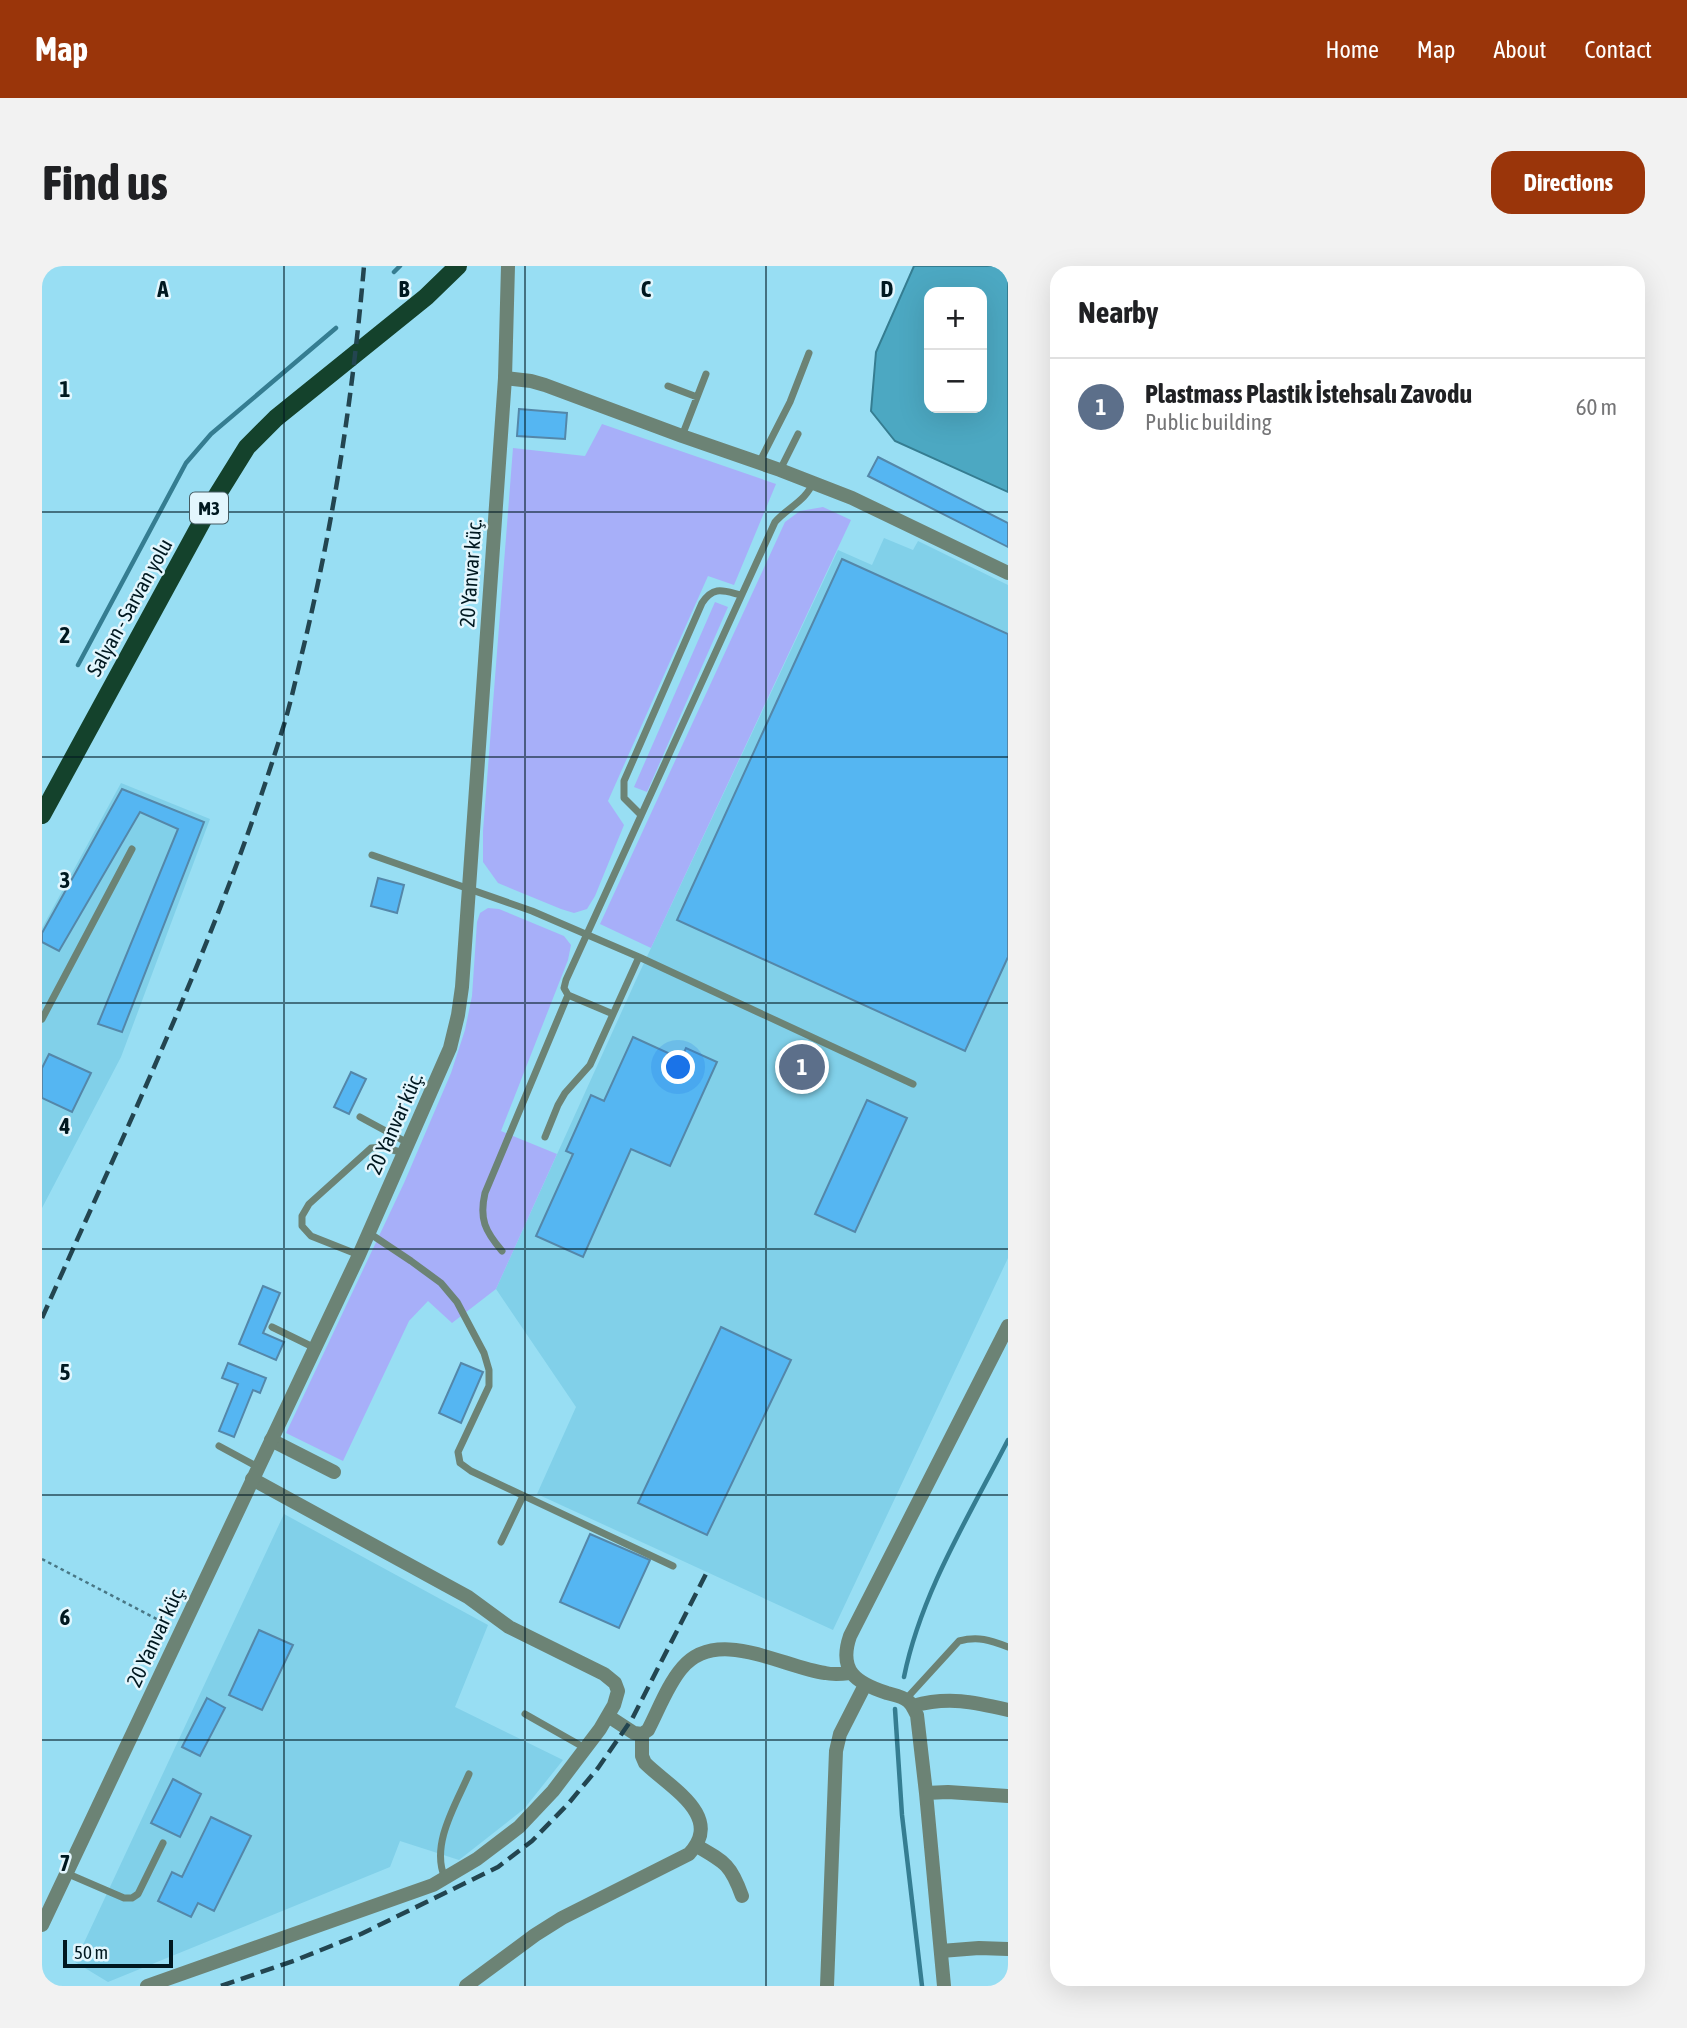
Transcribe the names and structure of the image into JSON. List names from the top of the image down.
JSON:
{
  "streets": {
    "main road": ["M3", "Salyan - Sarvan yolu"],
    "street": ["20 Yanvar küç."]
  },
  "scale_bar": "50 m",
  "page": {
    "header": "Map",
    "nav": [
      "Home",
      "Map",
      "About",
      "Contact"
    ],
    "buttons": "Directions",
    "title": "Find us",
    "heading": "Nearby",
    "map_buttons": ["+", "−"],
    "list": [
      {
        "mark": "1",
        "name": "Plastmass Plastik İstehsalı Zavodu",
        "note": "Public building",
        "value": "60 m"
      }
    ],
    "pins": "1",
    "scale": "50 m"
  },
  "grid": {
    "columns": [
      "A",
      "B",
      "C",
      "D"
    ],
    "rows": [
      "1",
      "2",
      "3",
      "4",
      "5",
      "6",
      "7"
    ]
  }
}
